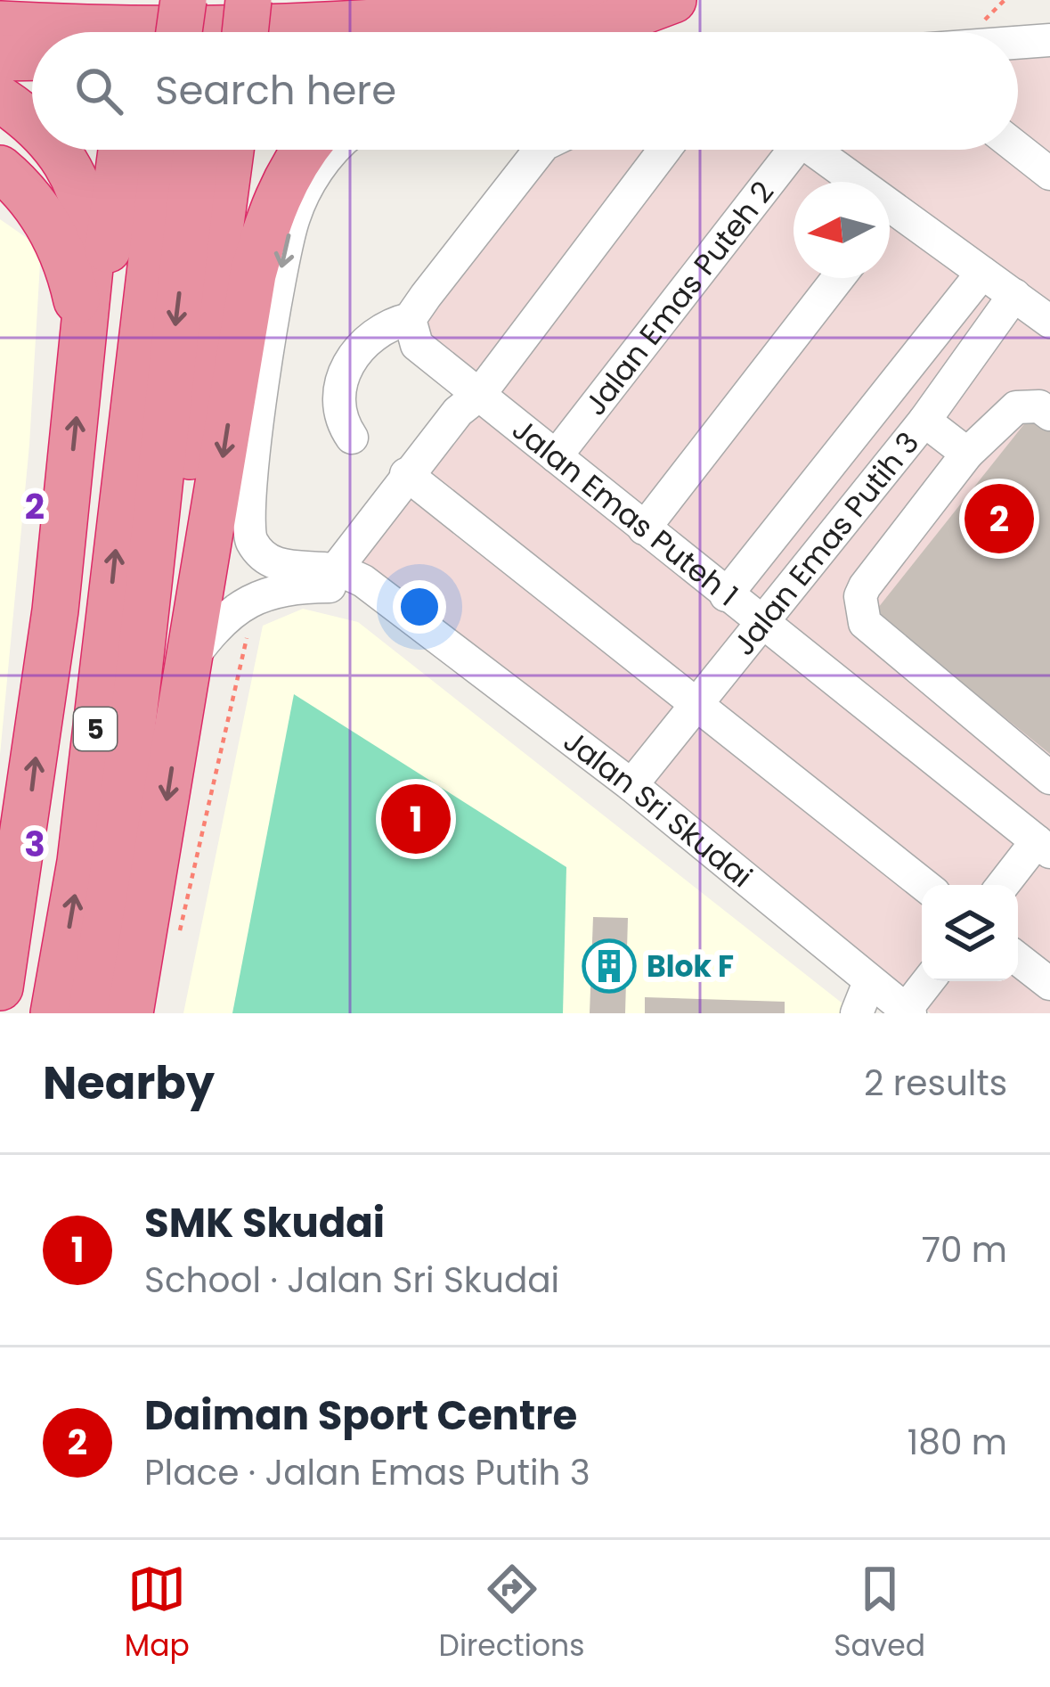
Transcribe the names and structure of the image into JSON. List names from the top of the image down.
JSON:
{
  "streets": {
    "highway": ["5"],
    "street": [
      "Jalan Emas Puteh 2",
      "Jalan Emas Puteh 1",
      "Jalan Emas Putih 3",
      "Jalan Sri Skudai"
    ]
  },
  "crossings": [
    ["Jalan Emas Puteh 2", "Jalan Emas Puteh 1"],
    ["Jalan Emas Puteh 1", "Jalan Emas Putih 3"],
    ["Jalan Emas Putih 3", "Jalan Sri Skudai"]
  ],
  "places": {
    "building": ["Blok F"]
  },
  "north": "left",
  "page": {
    "search": "Search here",
    "pins": ["2", "1"],
    "heading": ["Nearby", "2 results"],
    "list": [
      {
        "mark": "1",
        "name": "SMK Skudai",
        "note": "School · Jalan Sri Skudai",
        "value": "70 m"
      },
      {
        "mark": "2",
        "name": "Daiman Sport Centre",
        "note": "Place · Jalan Emas Putih 3",
        "value": "180 m"
      }
    ],
    "nav": ["Map", "Directions", "Saved"]
  },
  "grid": {
    "rows": ["2", "3"]
  }
}
